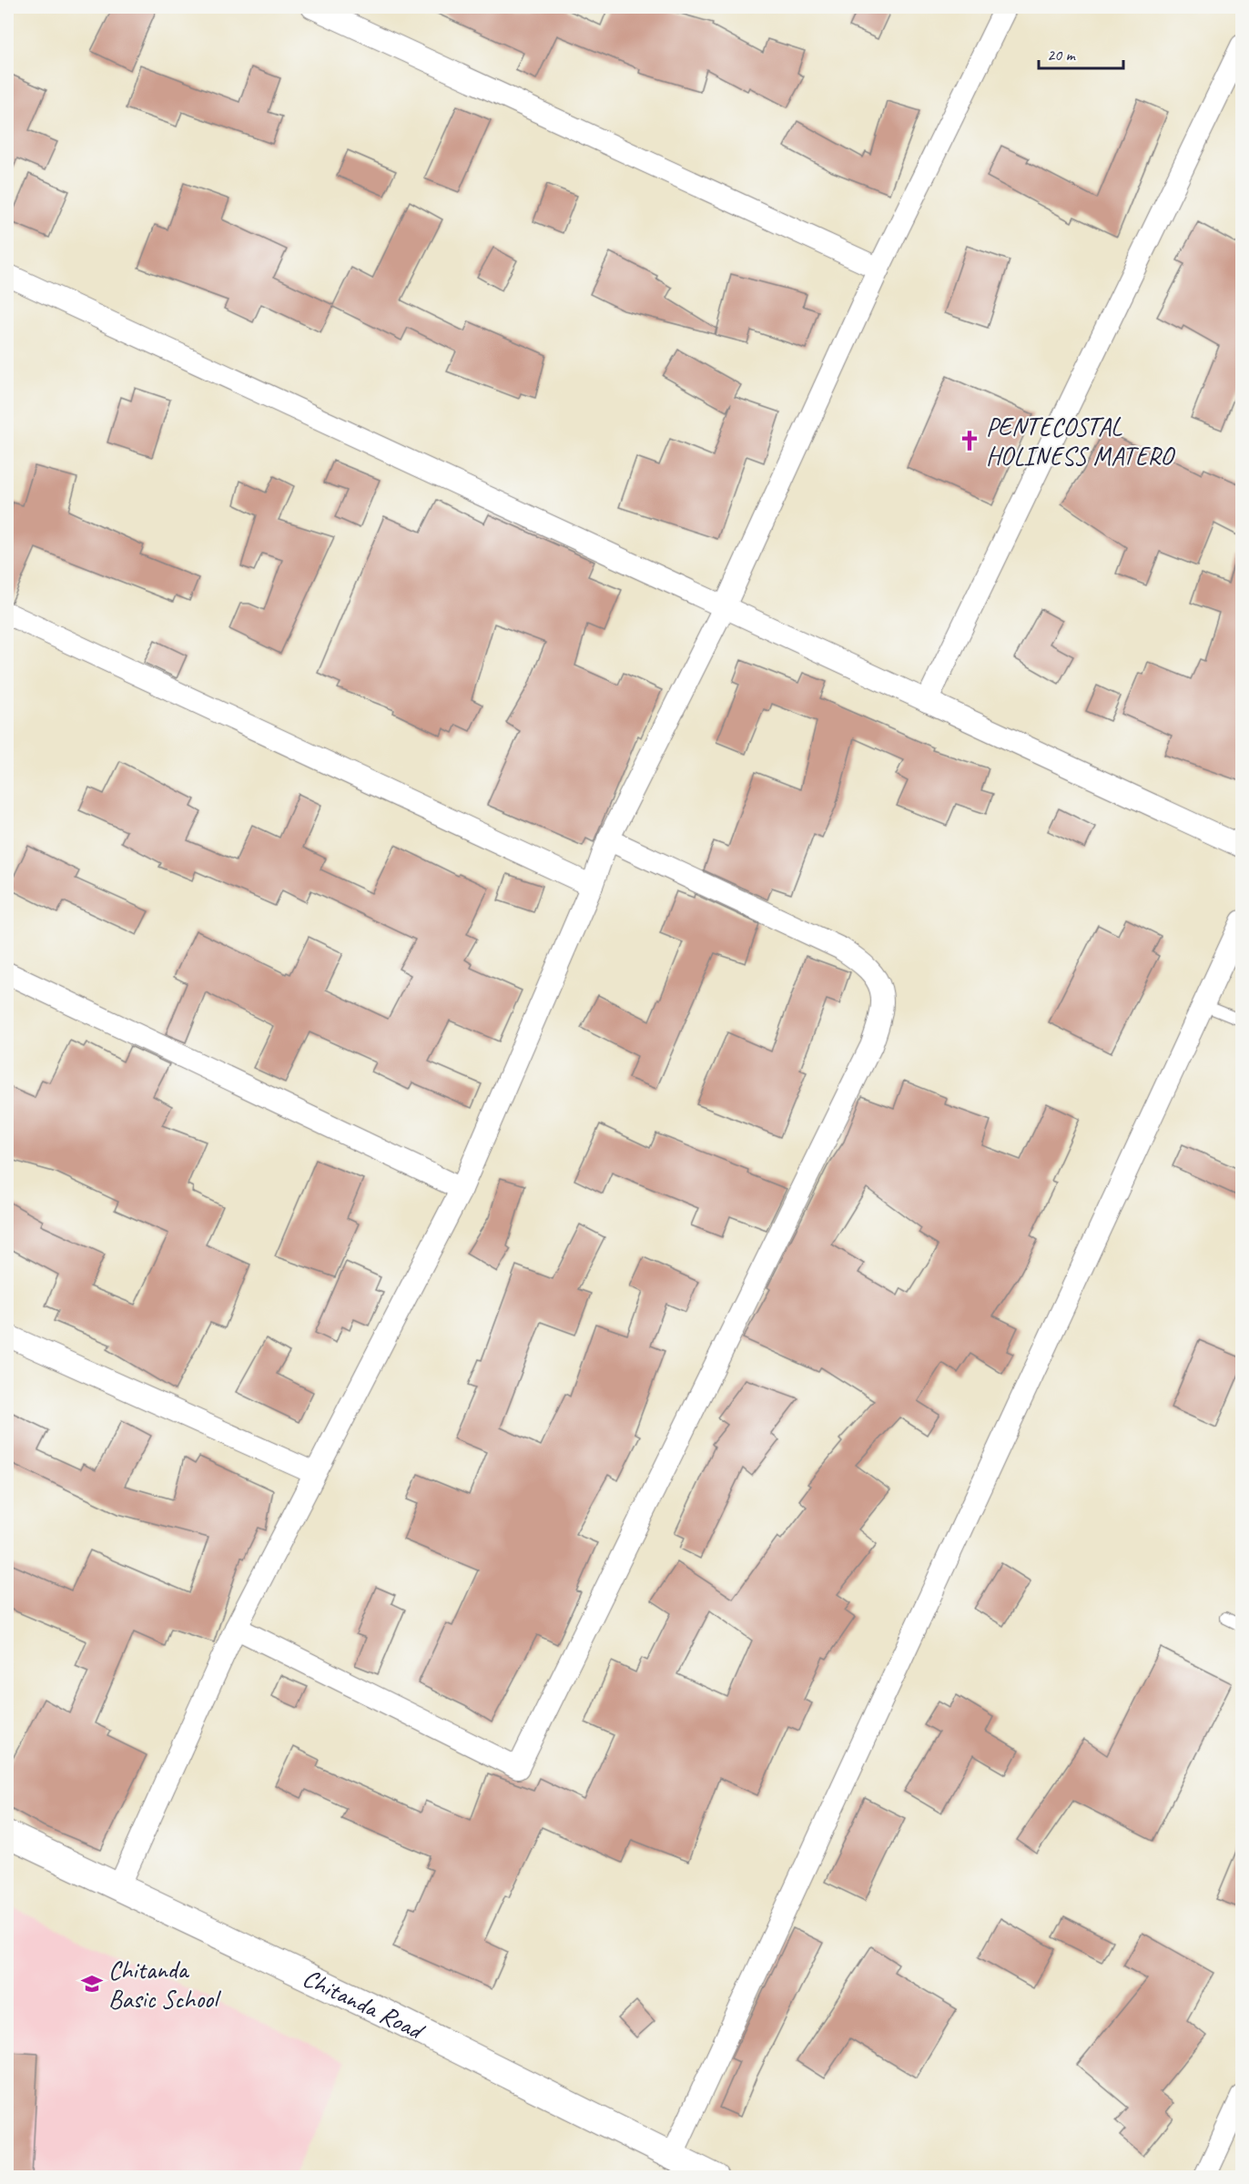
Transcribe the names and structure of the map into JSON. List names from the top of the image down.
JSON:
{
  "streets": {
    "street": ["Chitanda Road"]
  },
  "places": {
    "church": ["PENTECOSTAL HOLINESS MATERO"],
    "school or university": ["Chitanda Basic School"]
  },
  "scale_bar": "20 m"
}
